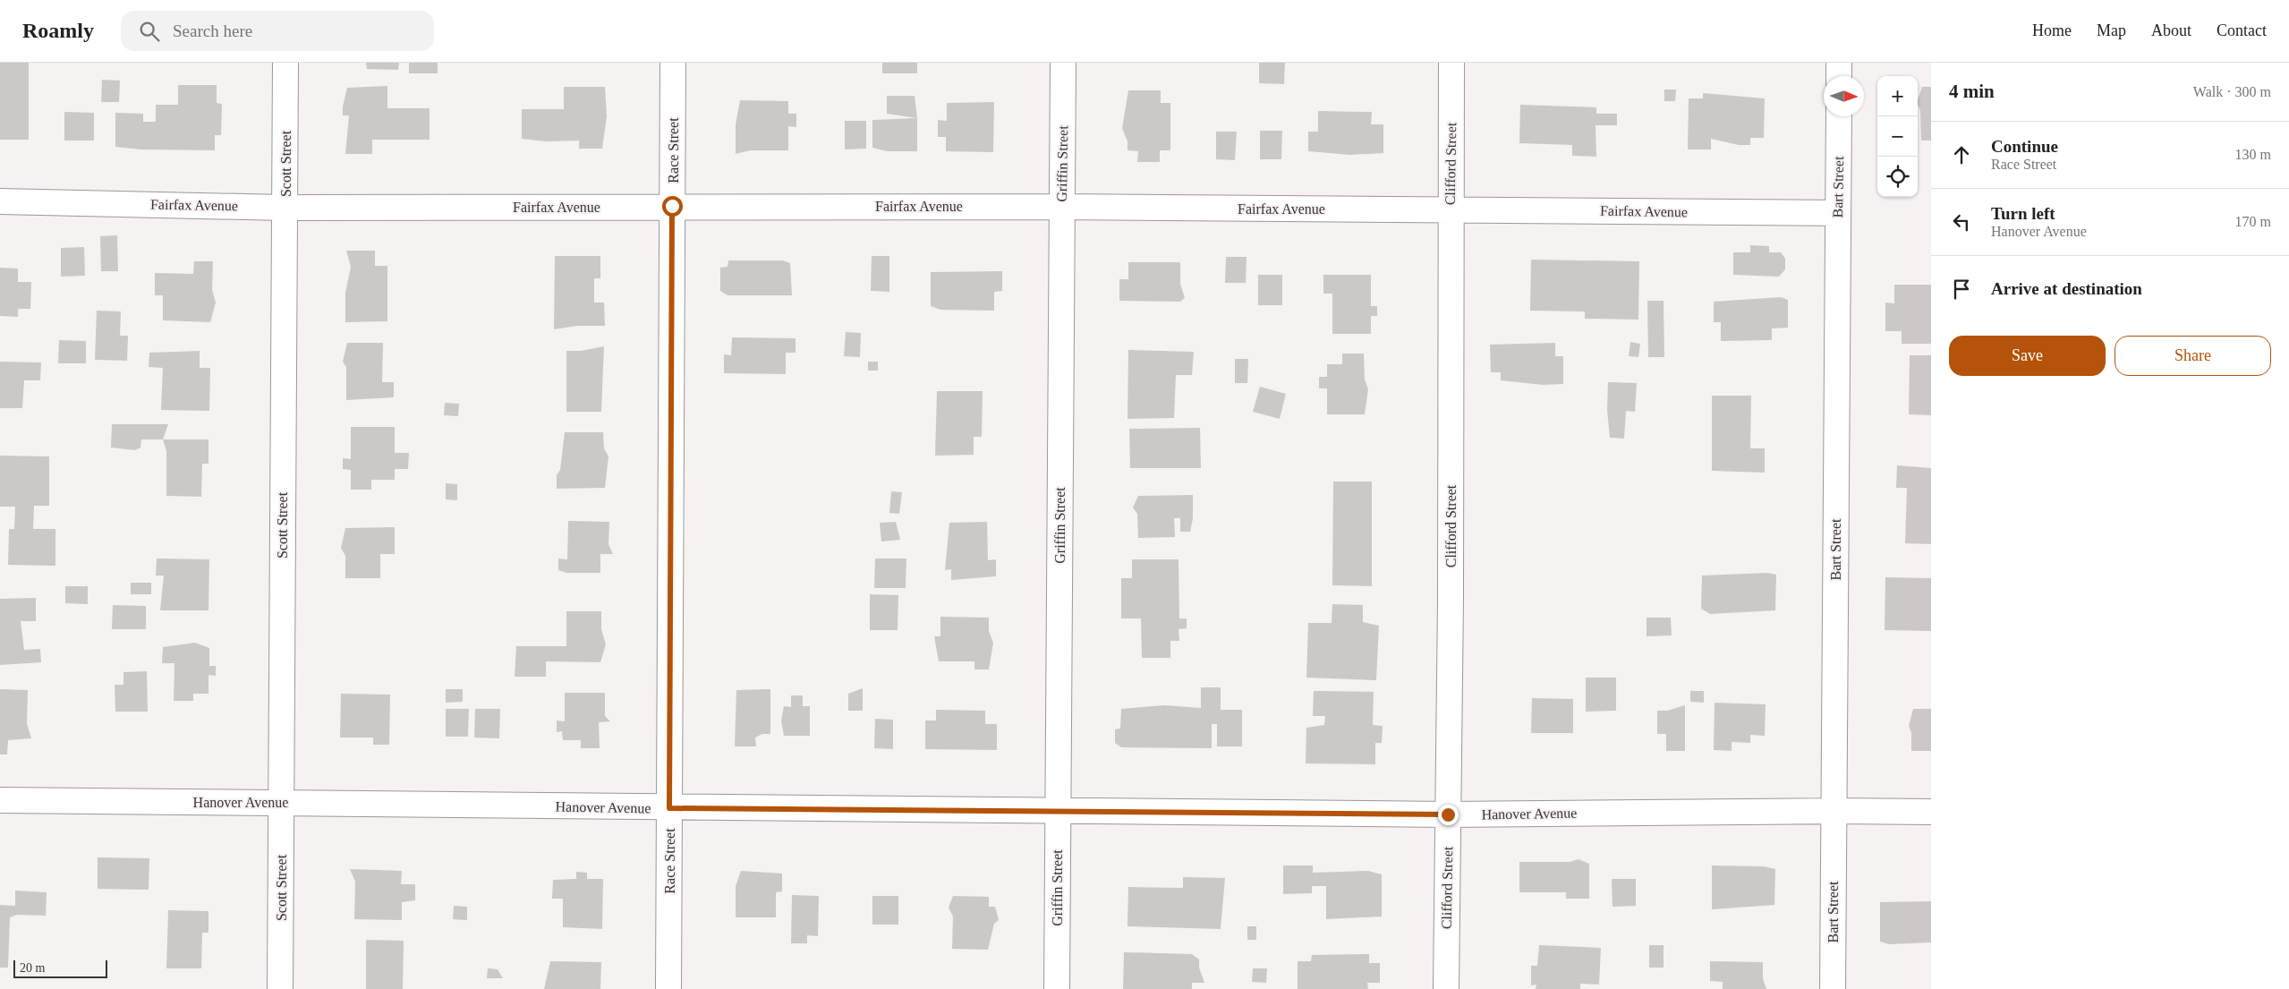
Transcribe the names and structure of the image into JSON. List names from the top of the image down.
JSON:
{
  "streets": {
    "street": [
      "Race Street",
      "Scott Street",
      "Griffin Street",
      "Clifford Street",
      "Bart Street",
      "Fairfax Avenue",
      "Hanover Avenue"
    ]
  },
  "crossings": [
    ["Race Street", "Fairfax Avenue"],
    ["Race Street", "Hanover Avenue"],
    ["Scott Street", "Fairfax Avenue"],
    ["Scott Street", "Hanover Avenue"],
    ["Griffin Street", "Fairfax Avenue"],
    ["Griffin Street", "Hanover Avenue"],
    ["Clifford Street", "Fairfax Avenue"],
    ["Clifford Street", "Hanover Avenue"],
    ["Bart Street", "Fairfax Avenue"],
    ["Bart Street", "Hanover Avenue"]
  ],
  "scale_bar": "20 m",
  "north": "right",
  "page": {
    "header": "Roamly",
    "search": "Search here",
    "nav": [
      "Home",
      "Map",
      "About",
      "Contact"
    ],
    "heading": ["4 min", "Walk · 300 m"],
    "map_buttons": ["+", "−"],
    "list": [
      ["Continue", "Race Street", "130 m"],
      ["Turn left", "Hanover Avenue", "170 m"],
      "Arrive at destination"
    ],
    "buttons": ["Save", "Share"],
    "scale": "20 m"
  }
}
